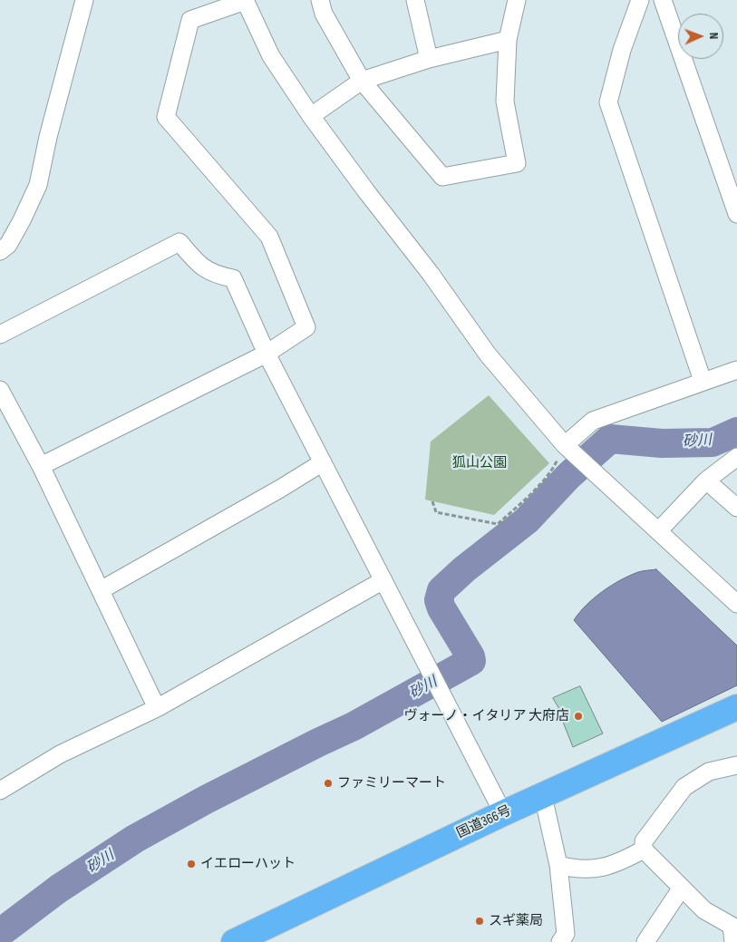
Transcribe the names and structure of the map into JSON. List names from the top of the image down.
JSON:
{
  "streets": {
    "highway": ["国道366号"]
  },
  "water": ["砂川"],
  "parks": ["狐山公園"],
  "places": [
    "ヴォーノ・イタリア 大府店",
    "ファミリーマート",
    "イエローハット",
    "スギ薬局"
  ],
  "north": "right"
}
